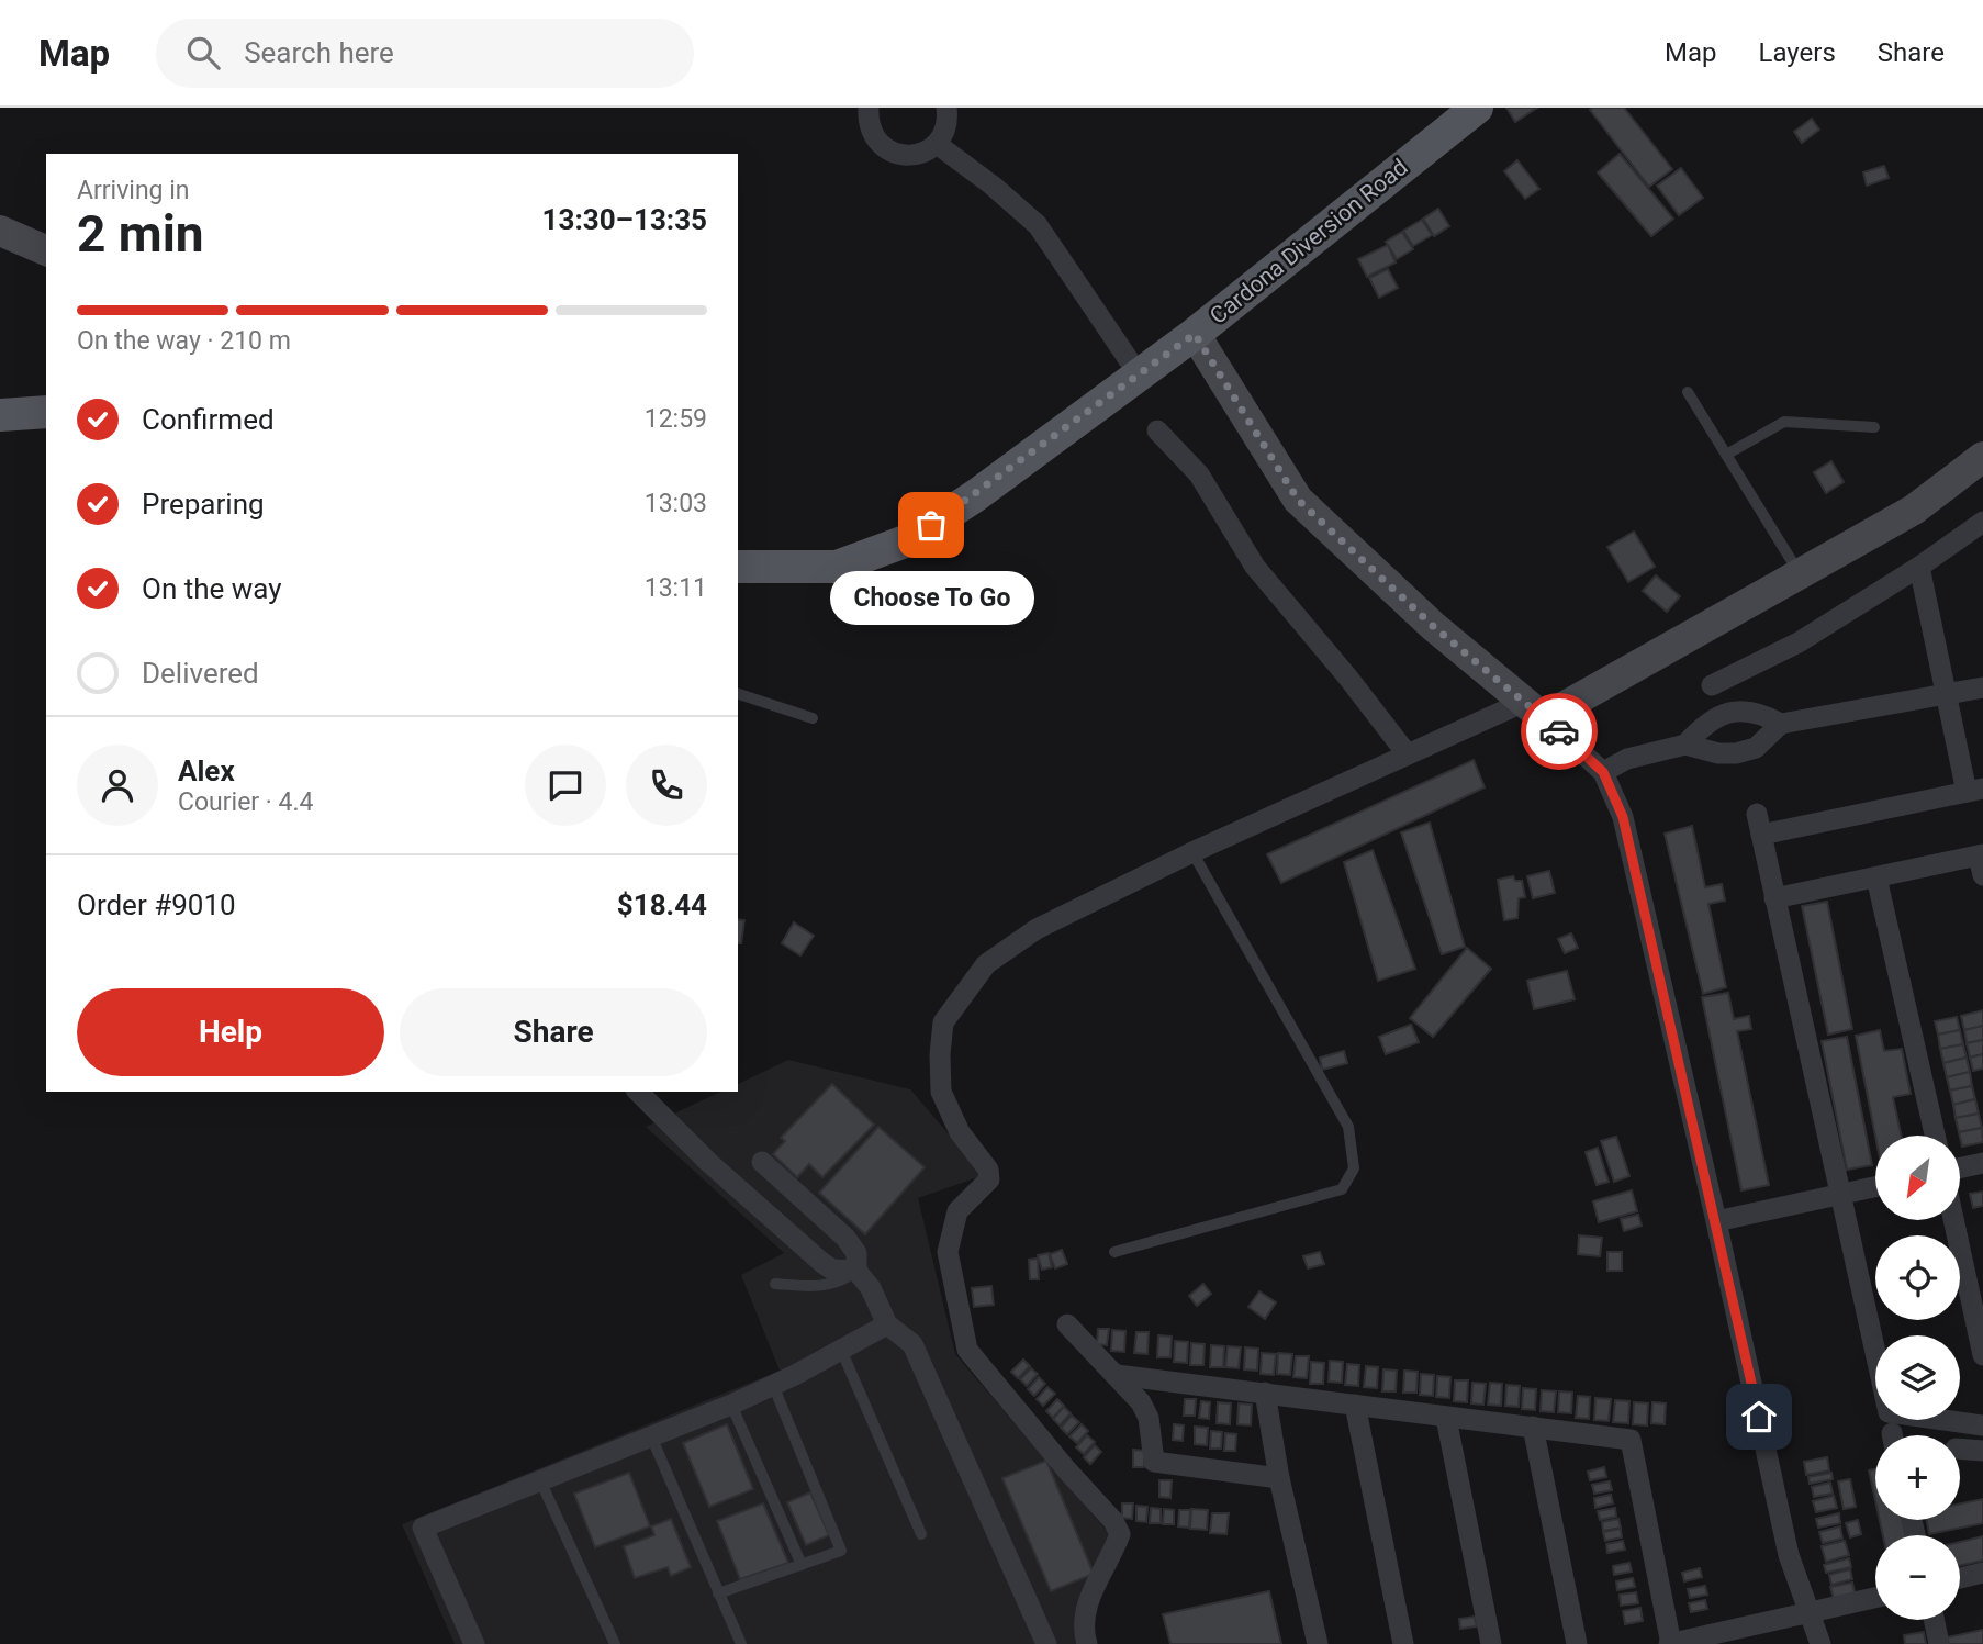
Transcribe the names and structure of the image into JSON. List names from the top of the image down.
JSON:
{
  "streets": {
    "main road": ["Cardona Diversion Road"]
  },
  "places": ["Choose To Go"],
  "north": "bottom left",
  "page": {
    "header": "Map",
    "search": "Search here",
    "nav": ["Map", "Layers", "Share"],
    "heading": ["2 min", "Arriving in", "13:30–13:35"],
    "panel": [
      "Alex",
      "Courier · 4.4",
      "Order #9010",
      "$18.44"
    ],
    "bar": "On the way · 210 m",
    "list": [
      ["Confirmed", "12:59"],
      ["Preparing", "13:03"],
      ["On the way", "13:11"],
      "Delivered"
    ],
    "bubble": "Choose To Go",
    "buttons": ["Help", "Share"],
    "map_buttons": ["+", "−"]
  }
}
